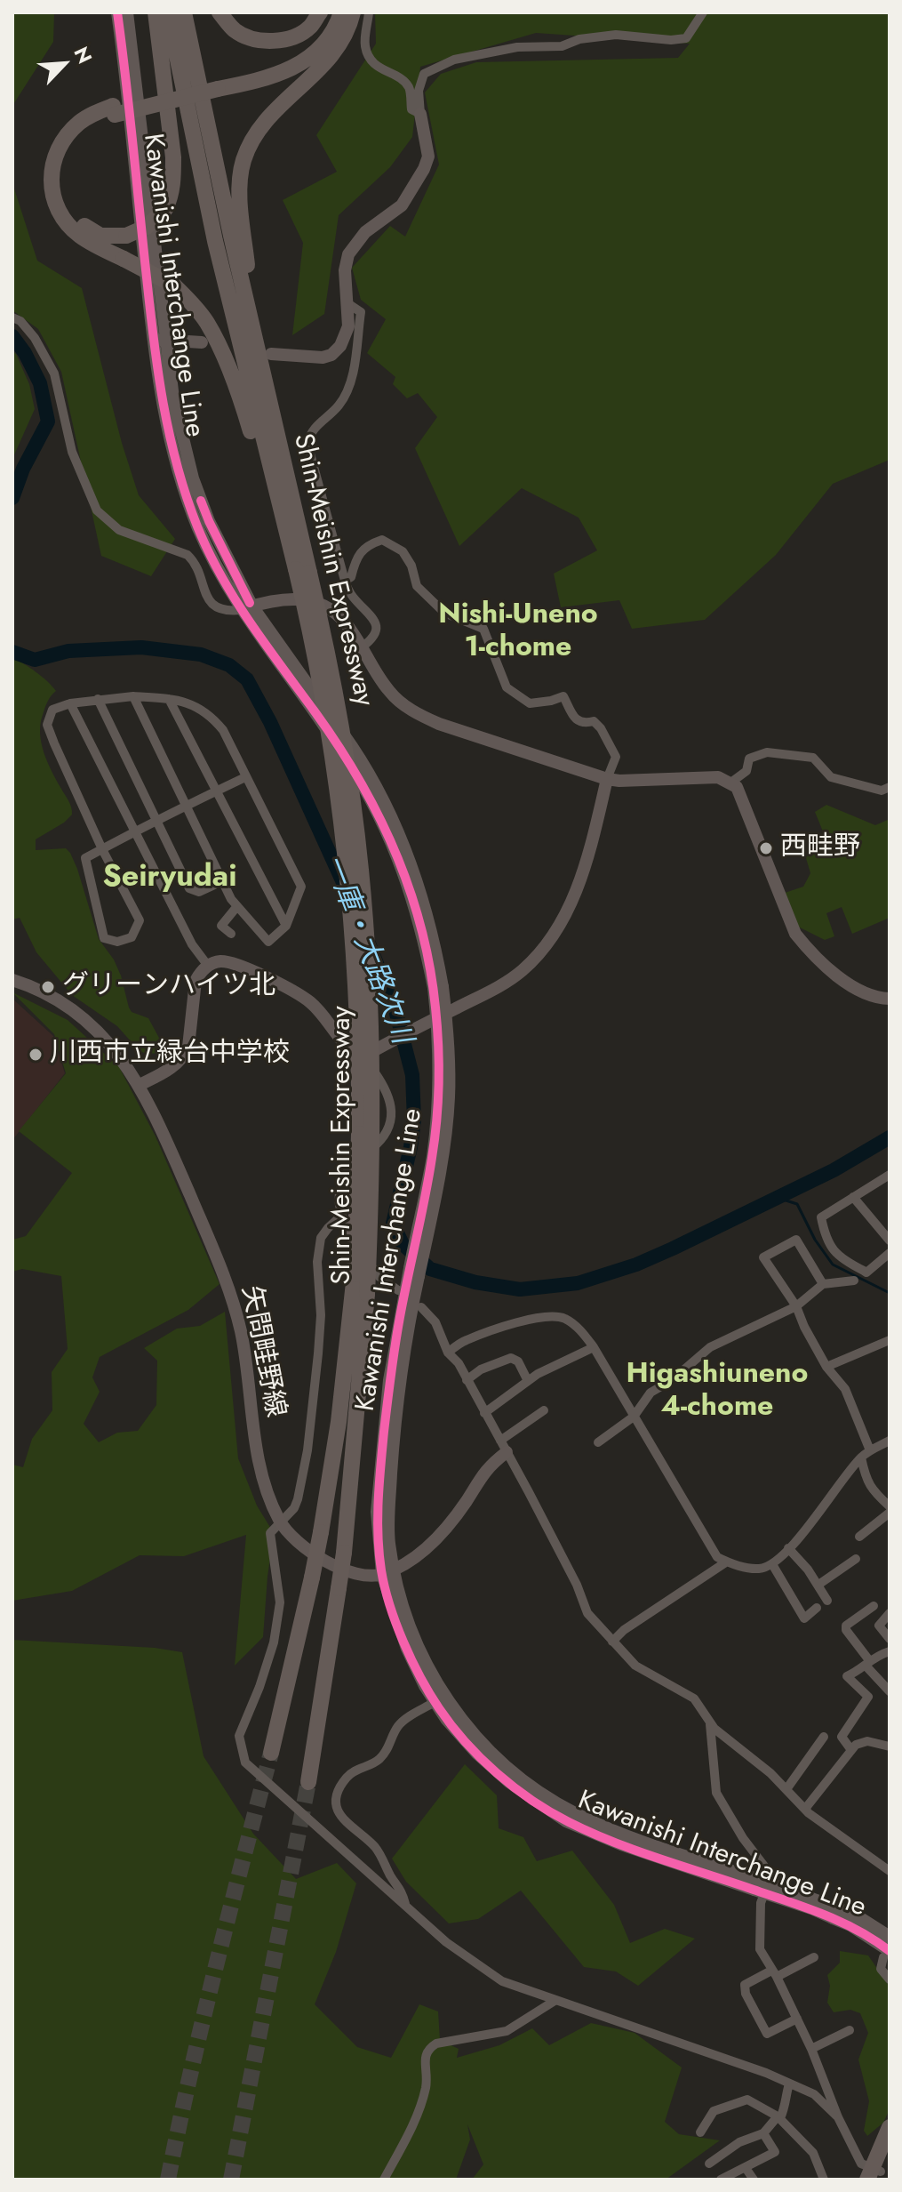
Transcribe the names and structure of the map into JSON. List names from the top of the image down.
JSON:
{
  "streets": {
    "highway": ["Shin-Meishin Expressway"],
    "main road": ["Kawanishi Interchange Line", "矢問畦野線"]
  },
  "crossings": [
    ["Kawanishi Interchange Line", "矢問畦野線"]
  ],
  "districts": ["Nishi-Uneno 1-chome", "Seiryudai", "Higashiuneno 4-chome"],
  "water": ["一庫・大路次川"],
  "places": ["西畦野", "グリーンハイツ北", "川西市立緑台中学校"],
  "north": "top right"
}
